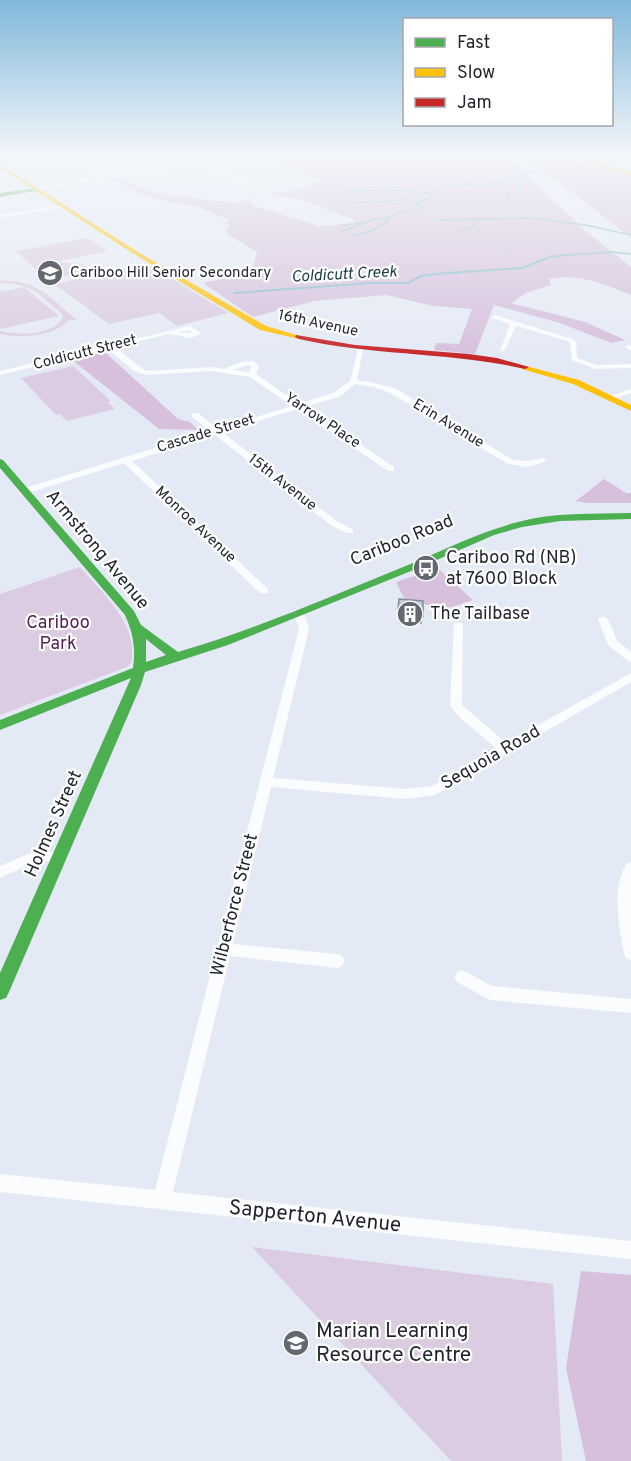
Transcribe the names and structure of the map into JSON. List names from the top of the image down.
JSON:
{
  "streets": {
    "main road": [
      "16th Avenue",
      "Cariboo Road",
      "Armstrong Avenue",
      "Holmes Street"
    ],
    "street": [
      "Coldicutt Street",
      "Yarrow Place",
      "Erin Avenue",
      "Cascade Street",
      "15th Avenue",
      "Monroe Avenue",
      "Sequoia Road",
      "Wilberforce Street",
      "Sapperton Avenue"
    ]
  },
  "crossings": [
    ["Coldicutt Street", "Yarrow Place"],
    ["Yarrow Place", "Cascade Street"],
    ["Erin Avenue", "Cascade Street"],
    ["Cascade Street", "15th Avenue"],
    ["Cascade Street", "Monroe Avenue"],
    ["Cascade Street", "Armstrong Avenue"],
    ["Cariboo Road", "Armstrong Avenue"],
    ["Cariboo Road", "Holmes Street"],
    ["Cariboo Road", "Wilberforce Street"],
    ["Armstrong Avenue", "Holmes Street"],
    ["Sequoia Road", "Wilberforce Street"],
    ["Wilberforce Street", "Sapperton Avenue"]
  ],
  "water": ["Coldicutt Creek"],
  "parks": ["Cariboo Park"],
  "places": {
    "school or university": ["Cariboo Hill Senior Secondary", "Marian Learning Resource Centre"],
    "bus stop": ["Cariboo Rd (NB) at 7600 Block"],
    "building": ["The Tailbase"]
  },
  "legend": ["Fast", "Slow", "Jam"]
}
